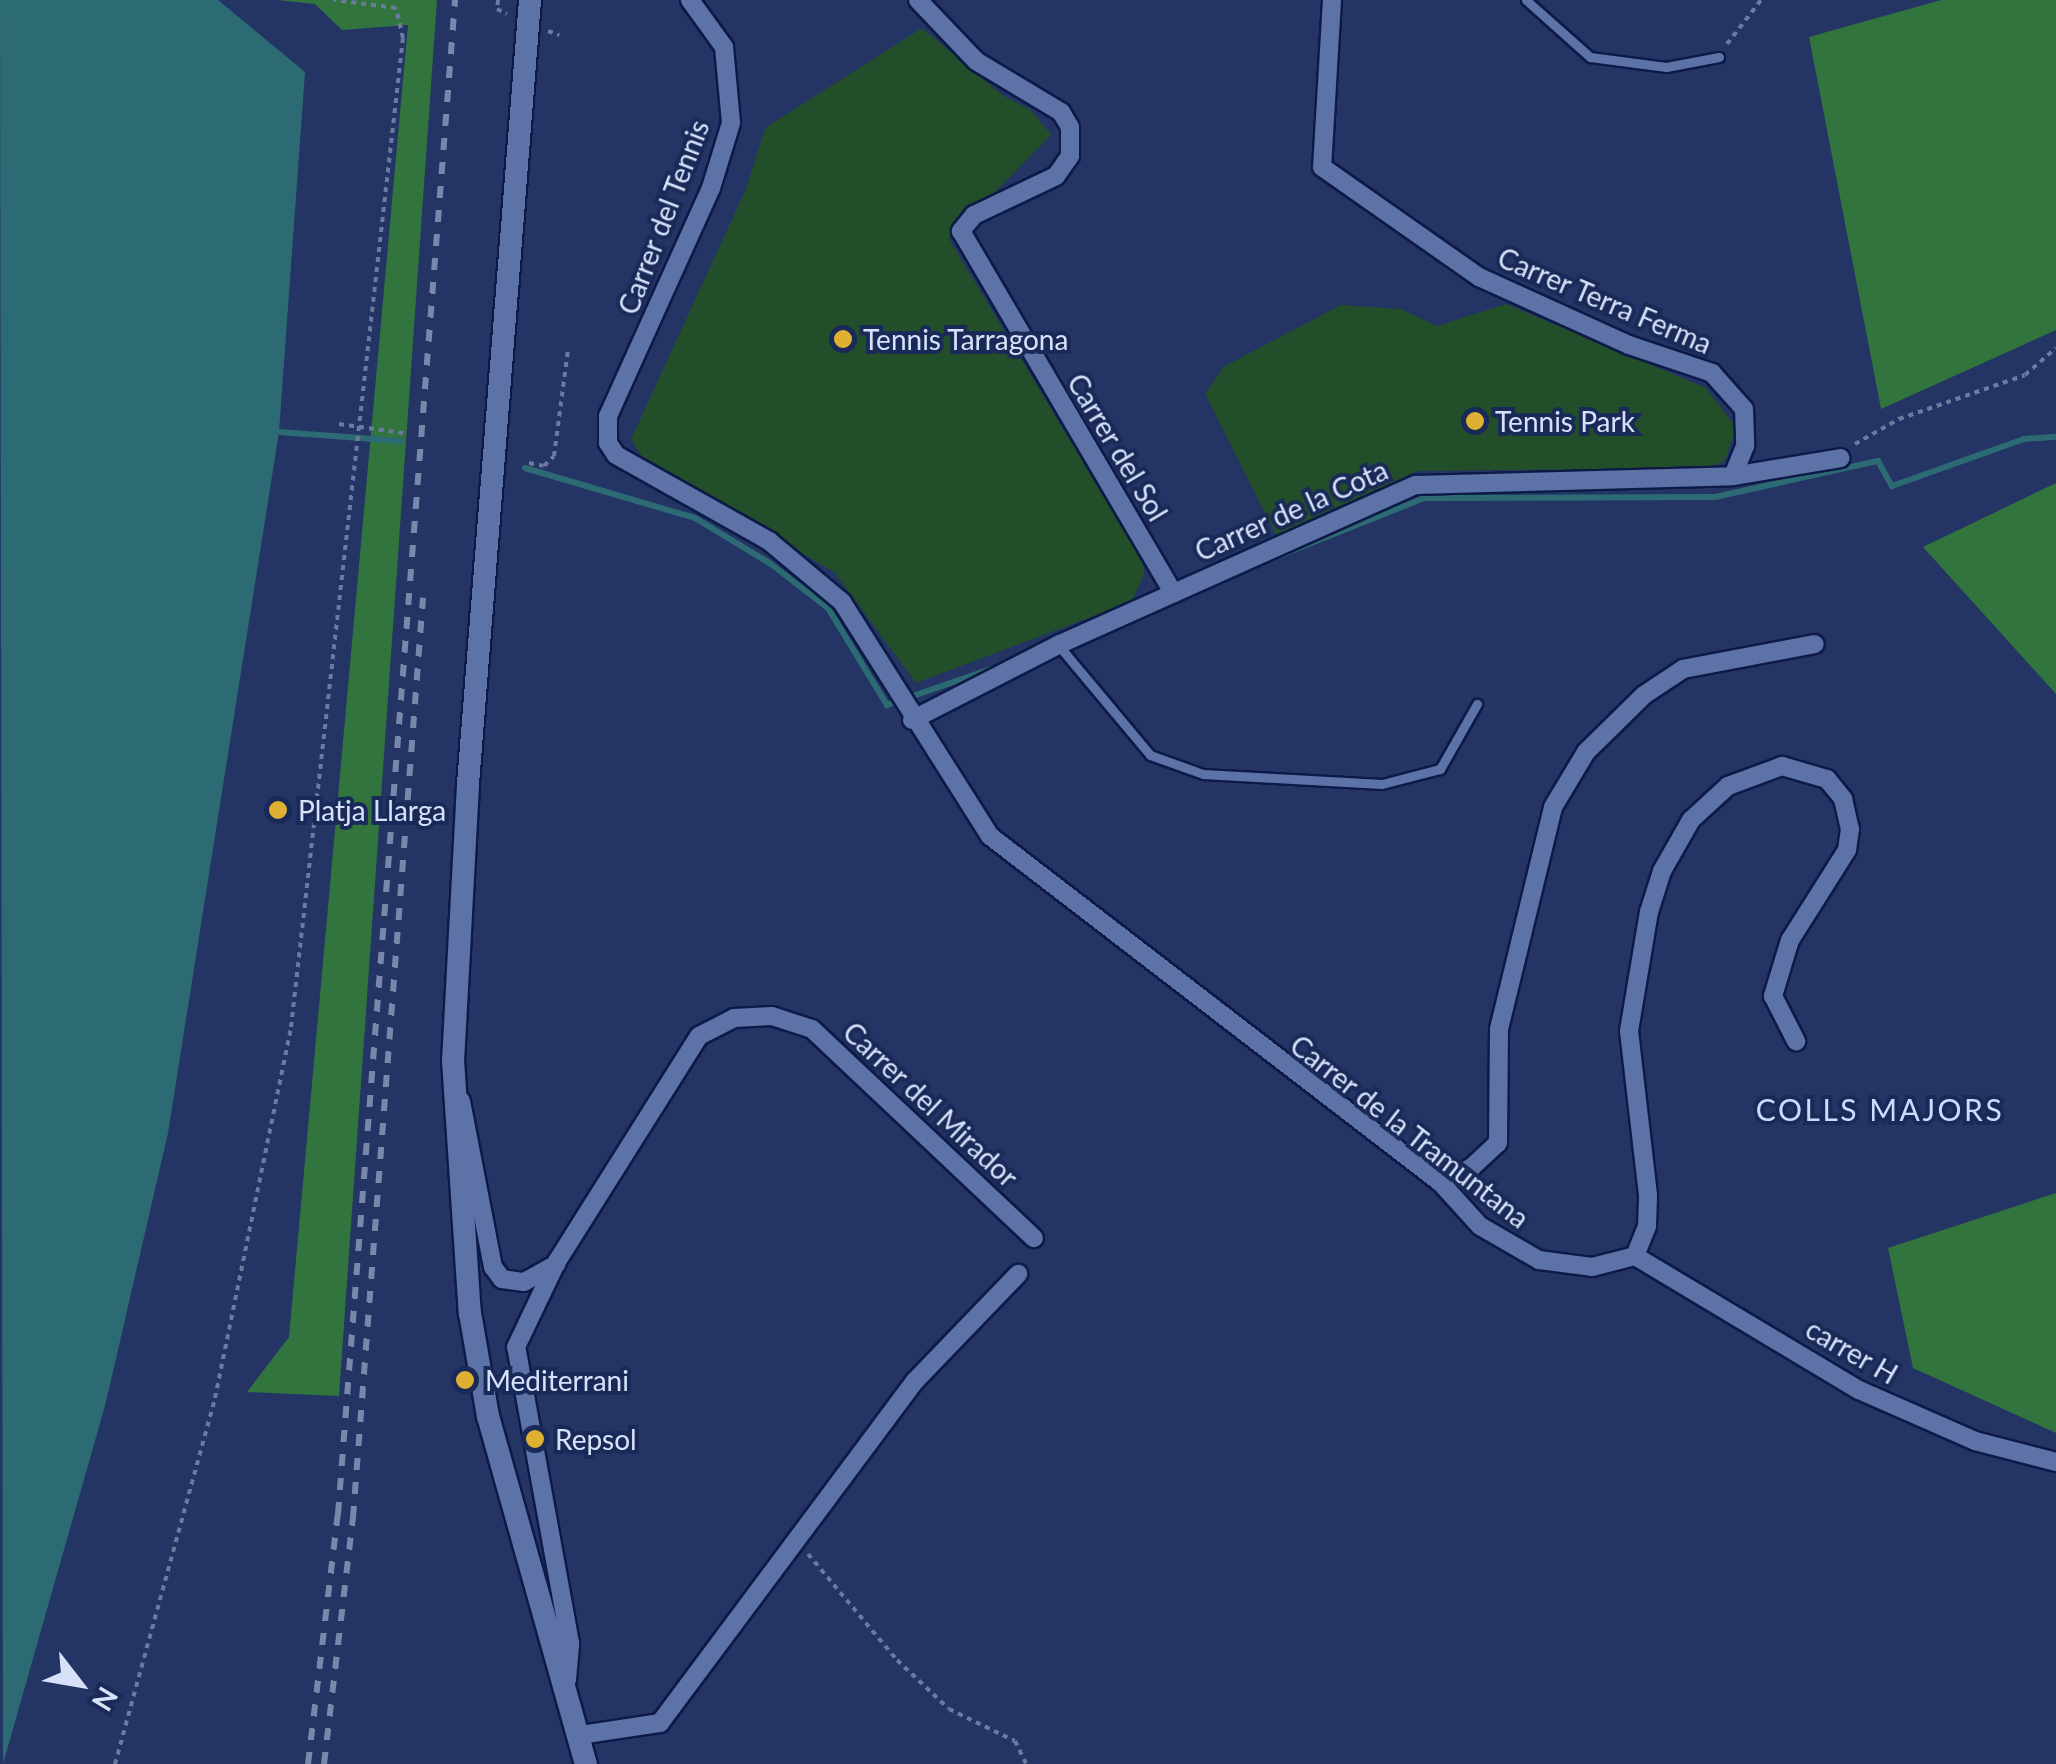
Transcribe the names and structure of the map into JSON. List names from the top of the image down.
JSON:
{
  "streets": {
    "street": [
      "Carrer del Tennis",
      "Carrer Terra Ferma",
      "Carrer del Sol",
      "Carrer de la Cota",
      "Carrer del Mirador",
      "Carrer de la Tramuntana",
      "carrer H"
    ]
  },
  "crossings": [
    ["Carrer del Tennis", "Carrer de la Tramuntana"],
    ["Carrer Terra Ferma", "Carrer de la Cota"],
    ["Carrer del Sol", "Carrer de la Cota"],
    ["Carrer de la Cota", "Carrer de la Tramuntana"],
    ["Carrer de la Tramuntana", "carrer H"]
  ],
  "districts": ["COLLS MAJORS"],
  "places": [
    "Tennis Tarragona",
    "Tennis Park",
    "Platja Llarga",
    "Mediterrani",
    "Repsol"
  ],
  "north": "bottom right"
}
